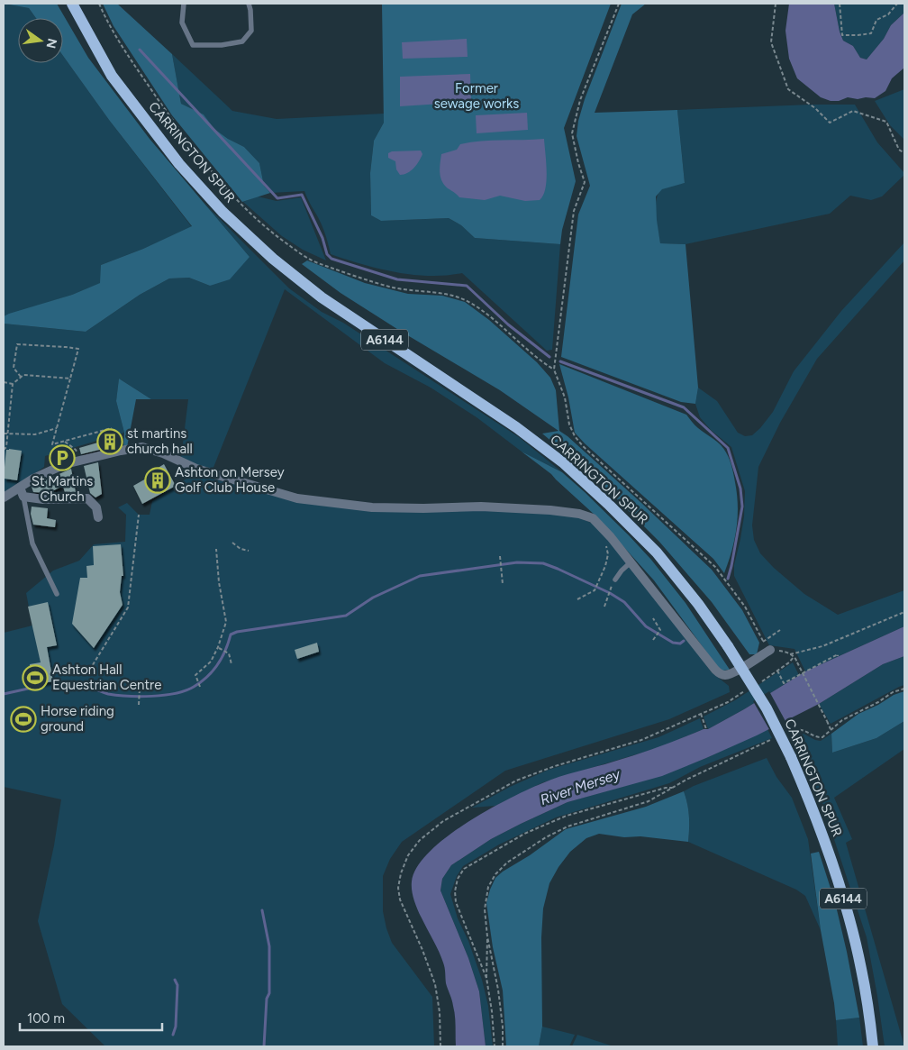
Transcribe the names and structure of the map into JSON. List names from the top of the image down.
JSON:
{
  "streets": {
    "main road": ["CARRINGTON SPUR", "A6144"]
  },
  "water": ["River Mersey"],
  "parks": ["Former sewage works"],
  "places": {
    "building": ["st martins church hall", "Ashton on Mersey Golf Club House"],
    "parking": ["St Martins Church"],
    "sports": ["Ashton Hall Equestrian Centre", "Horse riding ground"]
  },
  "scale_bar": "100 m",
  "north": "right"
}
